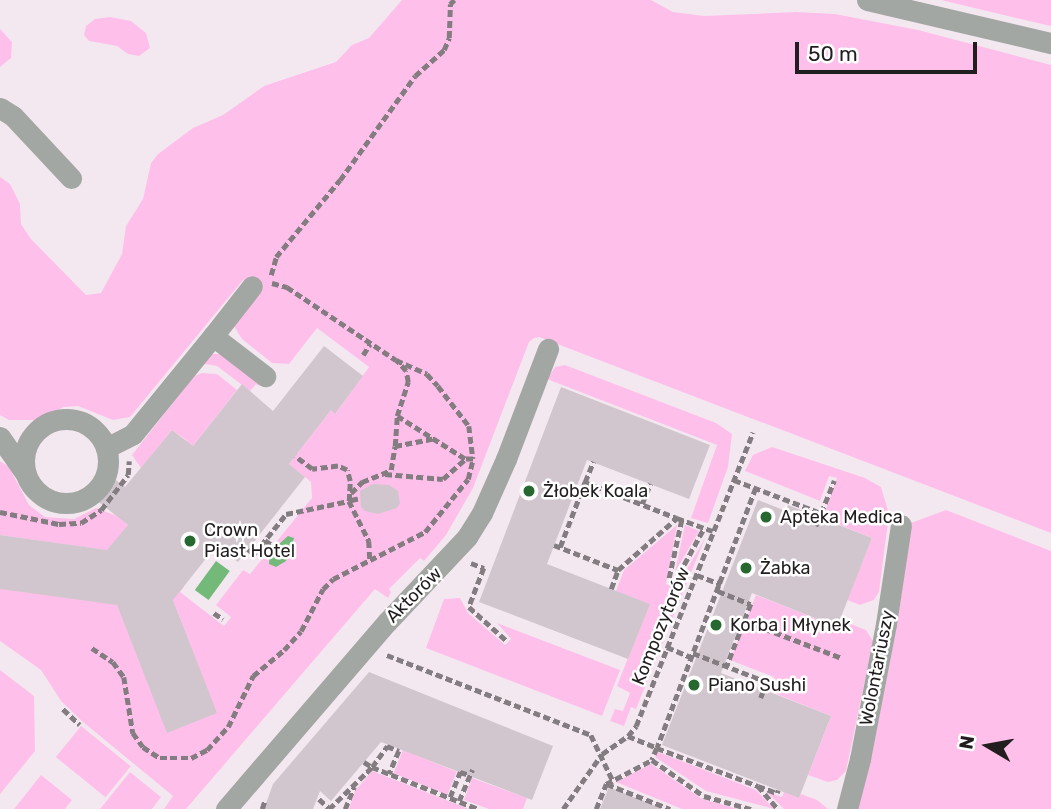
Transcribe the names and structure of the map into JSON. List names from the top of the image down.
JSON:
{
  "streets": {
    "street": ["Aktorów", "Wolontariuszy"],
    "path": ["Kompozytorów"]
  },
  "places": [
    "Żłobek Koala",
    "Apteka Medica",
    "Crown Piast Hotel",
    "Żabka",
    "Korba i Młynek",
    "Piano Sushi"
  ],
  "scale_bar": "50 m",
  "north": "left"
}
